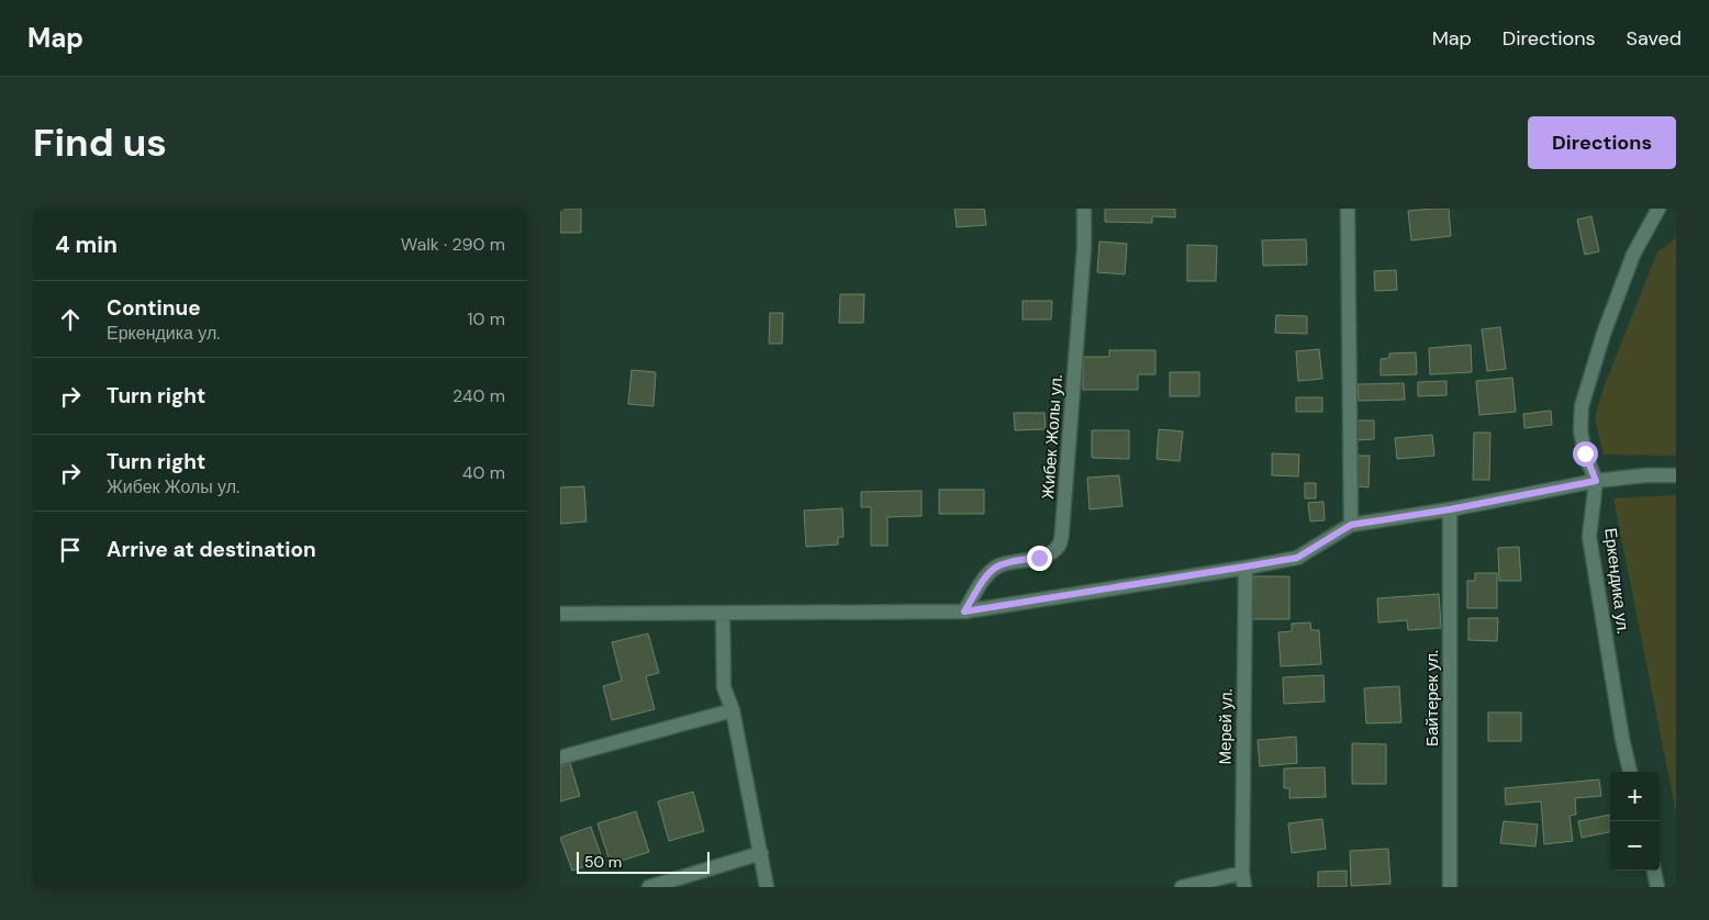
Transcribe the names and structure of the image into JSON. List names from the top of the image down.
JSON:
{
  "streets": {
    "street": [
      "Жибек Жолы ул.",
      "Еркендика ул.",
      "Байтерек ул.",
      "Мерей ул."
    ]
  },
  "scale_bar": "50 m",
  "page": {
    "header": "Map",
    "nav": ["Map", "Directions", "Saved"],
    "buttons": "Directions",
    "title": "Find us",
    "heading": ["4 min", "Walk · 290 m"],
    "list": [
      ["Continue", "Еркендика ул.", "10 m"],
      ["Turn right", "240 m"],
      ["Turn right", "Жибек Жолы ул.", "40 m"],
      "Arrive at destination"
    ],
    "map_buttons": ["+", "−"],
    "scale": "50 m"
  }
}
